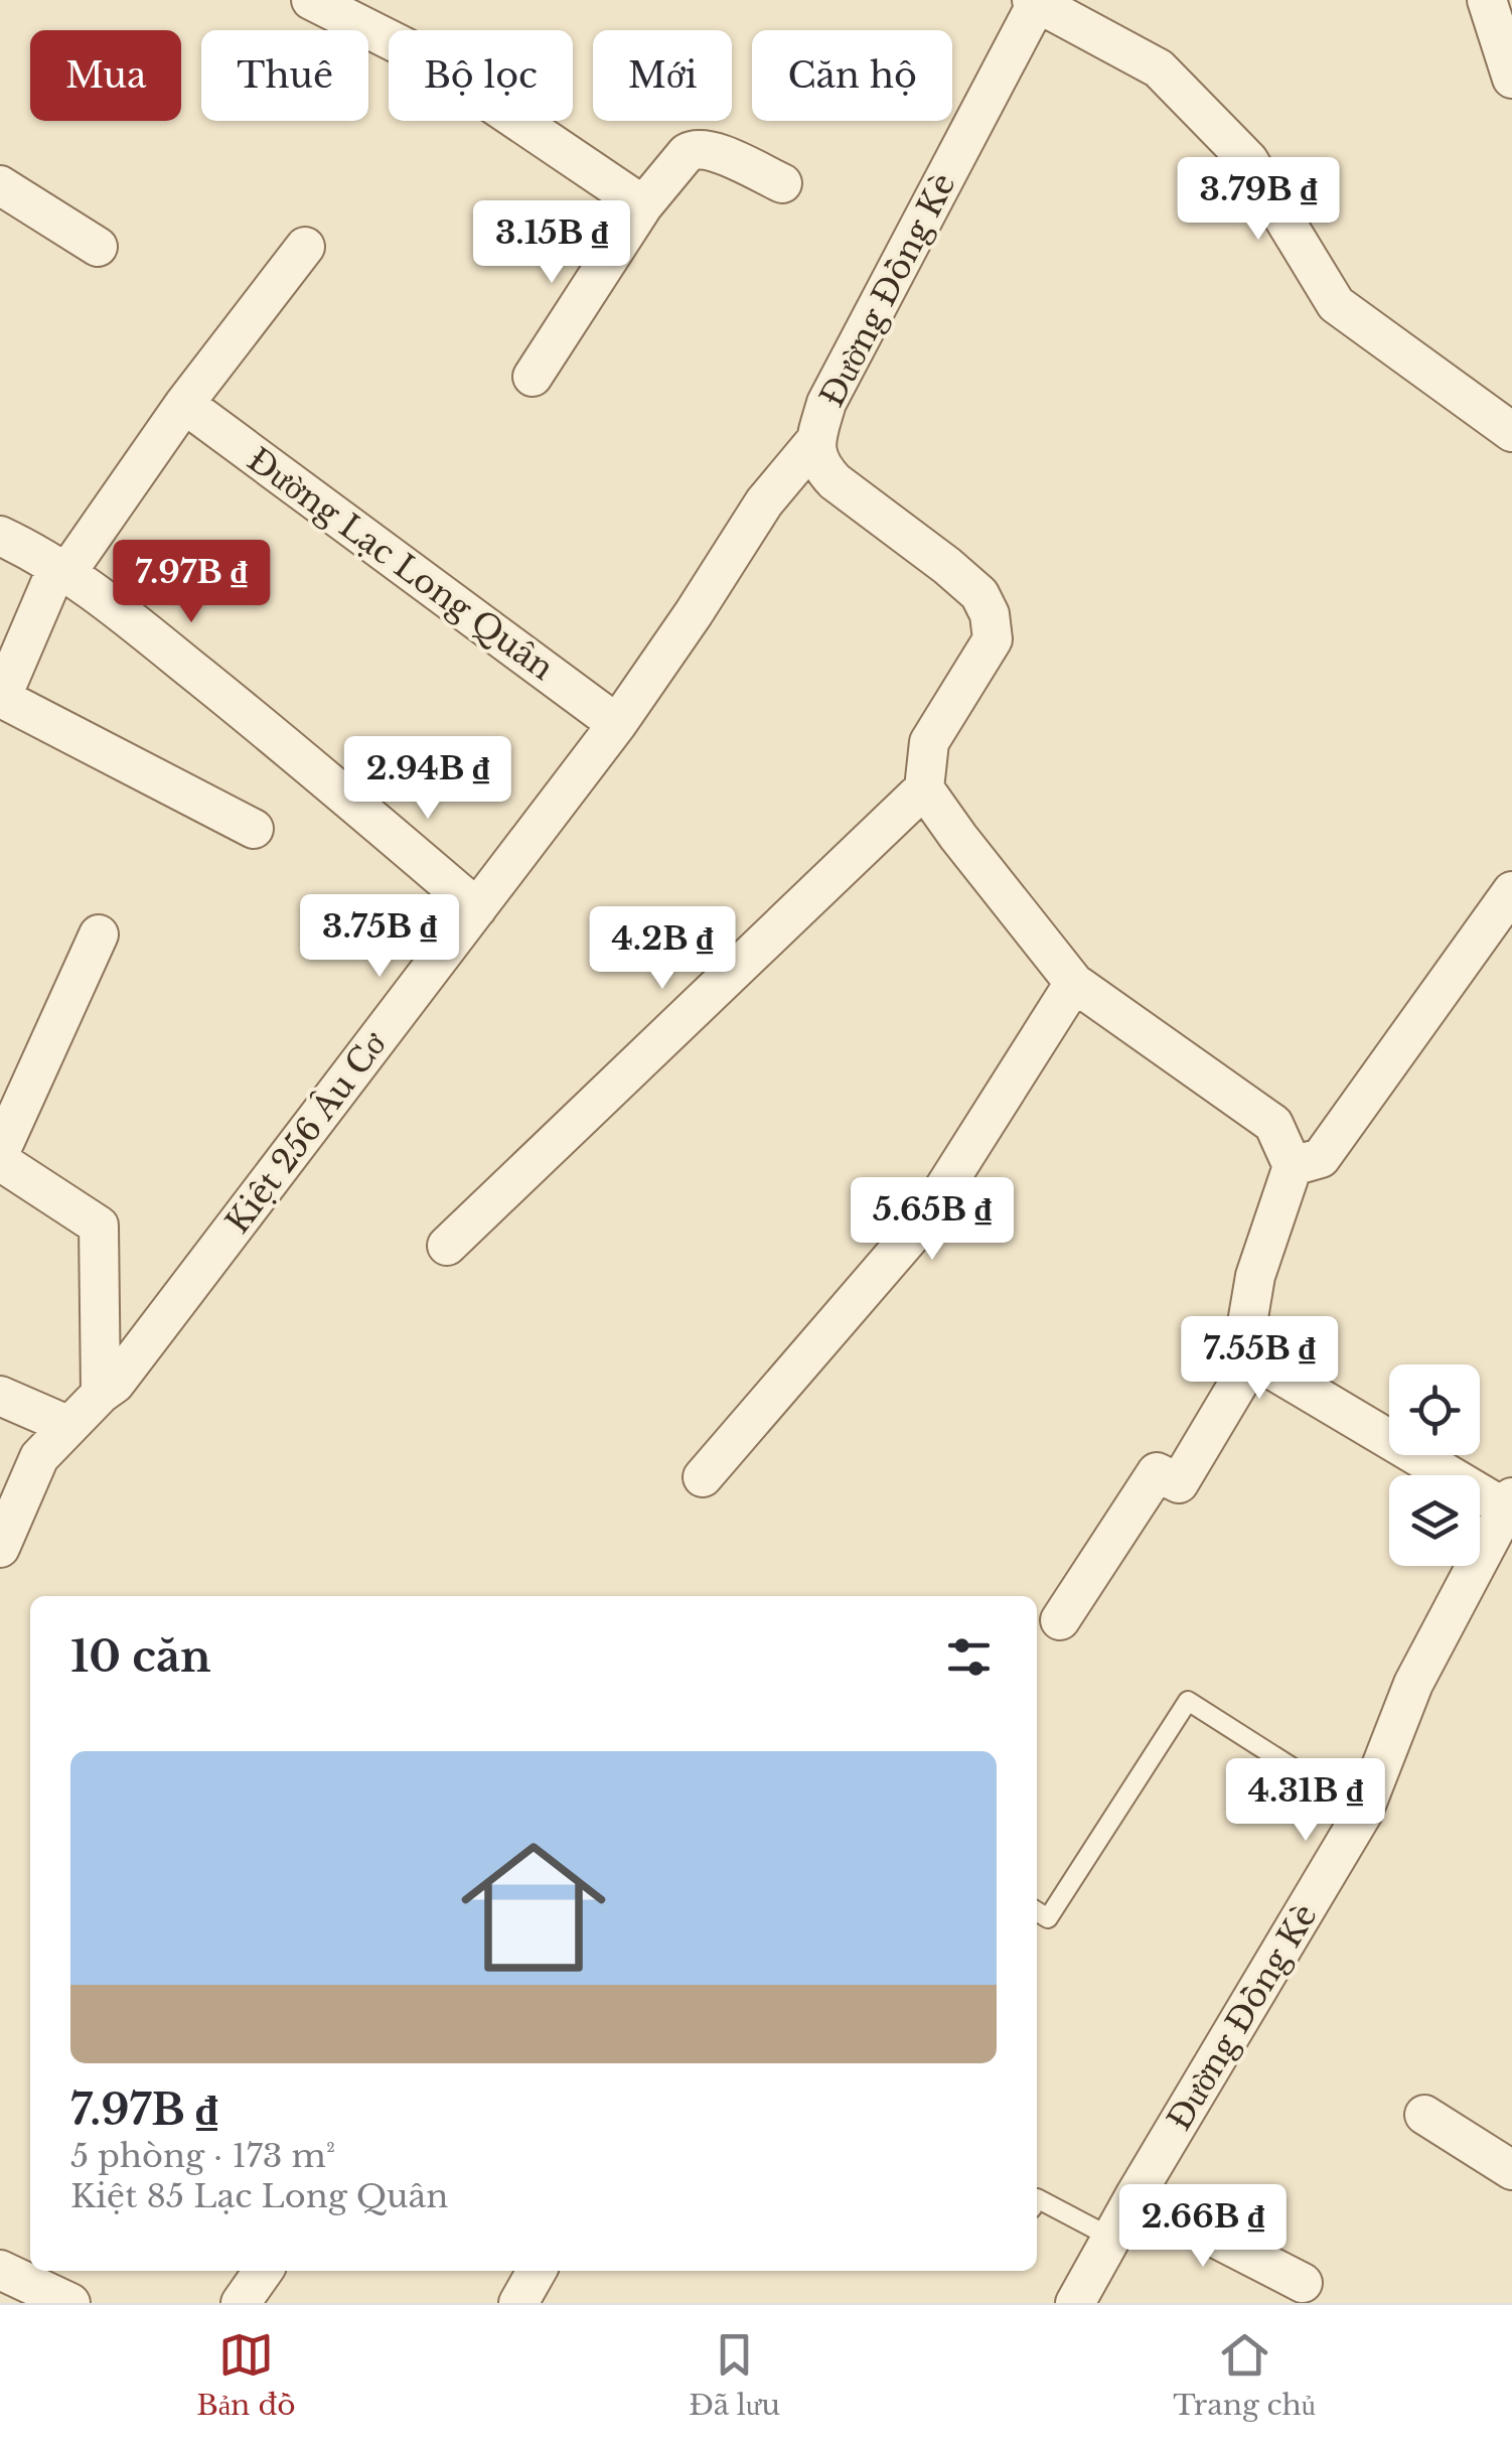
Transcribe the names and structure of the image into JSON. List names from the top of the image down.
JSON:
{
  "streets": {
    "street": ["Đường Đồng Kè", "Đường Lạc Long Quân", "Kiệt 256 Âu Cơ"]
  },
  "crossings": [
    ["Đường Đồng Kè", "Kiệt 256 Âu Cơ"],
    ["Đường Lạc Long Quân", "Kiệt 256 Âu Cơ"]
  ],
  "page": {
    "chip": [
      "Mua",
      "Thuê",
      "Bộ lọc",
      "Mới",
      "Căn hộ"
    ],
    "price": [
      "3.79B ₫",
      "3.15B ₫",
      "7.97B ₫",
      "2.94B ₫",
      "3.75B ₫",
      "4.2B ₫",
      "5.65B ₫",
      "7.55B ₫",
      "4.31B ₫",
      "2.66B ₫"
    ],
    "heading": "10 căn",
    "list": [
      {
        "name": "7.97B ₫",
        "note": "5 phòng · 173 m² · Kiệt 85 Lạc Long Quân"
      }
    ],
    "tabs": ["Bản đồ", "Đã lưu", "Trang chủ"]
  }
}
